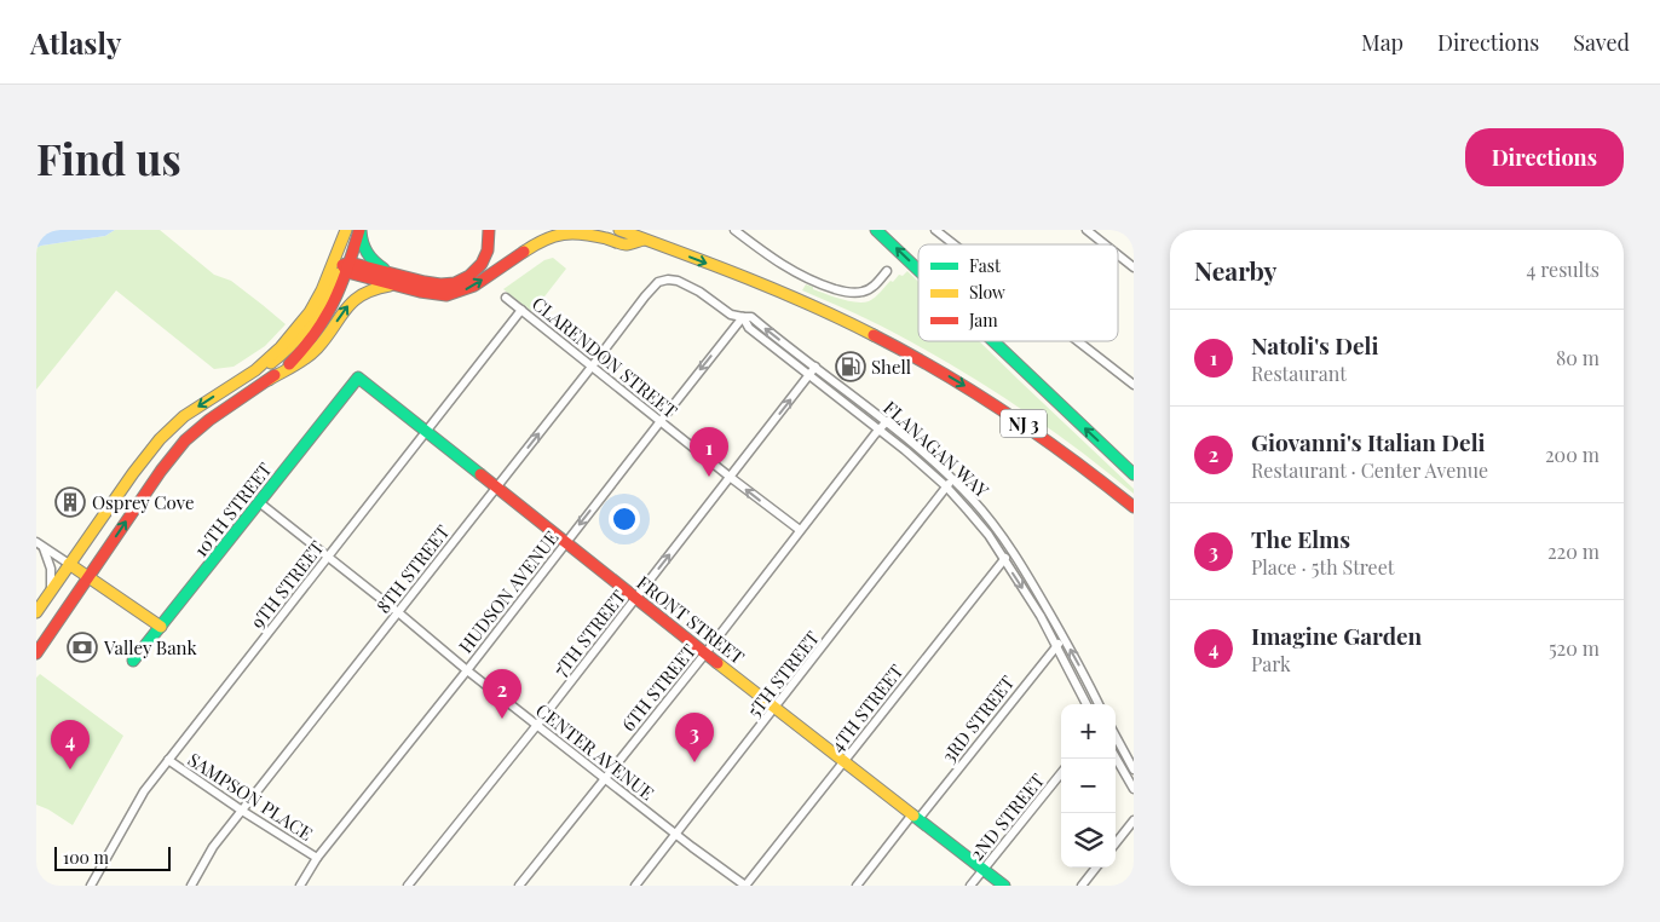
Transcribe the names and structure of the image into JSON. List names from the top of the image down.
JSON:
{
  "streets": {
    "main road": ["NJ 3", "10TH STREET", "FRONT STREET"],
    "street": [
      "CLARENDON STREET",
      "FLANAGAN WAY",
      "8TH STREET",
      "9TH STREET",
      "HUDSON AVENUE",
      "7TH STREET",
      "5TH STREET",
      "6TH STREET",
      "4TH STREET",
      "3RD STREET",
      "CENTER AVENUE",
      "SAMPSON PLACE",
      "2ND STREET"
    ]
  },
  "crossings": [
    ["CLARENDON STREET", "8TH STREET"],
    ["CLARENDON STREET", "9TH STREET"],
    ["CLARENDON STREET", "HUDSON AVENUE"],
    ["CLARENDON STREET", "7TH STREET"],
    ["CLARENDON STREET", "6TH STREET"],
    ["FLANAGAN WAY", "8TH STREET"],
    ["FLANAGAN WAY", "HUDSON AVENUE"],
    ["FLANAGAN WAY", "7TH STREET"],
    ["FLANAGAN WAY", "5TH STREET"],
    ["FLANAGAN WAY", "6TH STREET"],
    ["FLANAGAN WAY", "4TH STREET"],
    ["FLANAGAN WAY", "3RD STREET"],
    ["10TH STREET", "FRONT STREET"],
    ["10TH STREET", "CENTER AVENUE"],
    ["8TH STREET", "FRONT STREET"],
    ["8TH STREET", "CENTER AVENUE"],
    ["8TH STREET", "SAMPSON PLACE"],
    ["9TH STREET", "FRONT STREET"],
    ["9TH STREET", "CENTER AVENUE"],
    ["9TH STREET", "SAMPSON PLACE"],
    ["HUDSON AVENUE", "FRONT STREET"],
    ["HUDSON AVENUE", "CENTER AVENUE"],
    ["HUDSON AVENUE", "SAMPSON PLACE"],
    ["FRONT STREET", "7TH STREET"],
    ["FRONT STREET", "5TH STREET"],
    ["FRONT STREET", "6TH STREET"],
    ["FRONT STREET", "4TH STREET"],
    ["FRONT STREET", "3RD STREET"],
    ["FRONT STREET", "2ND STREET"],
    ["7TH STREET", "CENTER AVENUE"],
    ["5TH STREET", "CENTER AVENUE"],
    ["6TH STREET", "CENTER AVENUE"],
    ["4TH STREET", "CENTER AVENUE"]
  ],
  "one_way": ["HUDSON AVENUE", "7TH STREET"],
  "places": {
    "fuel station": ["Shell"],
    "building": ["Osprey Cove"],
    "bank": ["Valley Bank"]
  },
  "legend": ["Fast", "Slow", "Jam"],
  "scale_bar": "100 m",
  "page": {
    "header": "Atlasly",
    "nav": ["Map", "Directions", "Saved"],
    "buttons": "Directions",
    "title": "Find us",
    "heading": ["Nearby", "4 results"],
    "list": [
      {
        "mark": "1",
        "name": "Natoli's Deli",
        "note": "Restaurant",
        "value": "80 m"
      },
      {
        "mark": "2",
        "name": "Giovanni's Italian Deli",
        "note": "Restaurant · Center Avenue",
        "value": "200 m"
      },
      {
        "mark": "3",
        "name": "The Elms",
        "note": "Place · 5th Street",
        "value": "220 m"
      },
      {
        "mark": "4",
        "name": "Imagine Garden",
        "note": "Park",
        "value": "520 m"
      }
    ],
    "pins": [
      "1",
      "2",
      "3",
      "4"
    ],
    "map_buttons": ["+", "−"],
    "scale": "100 m"
  }
}
